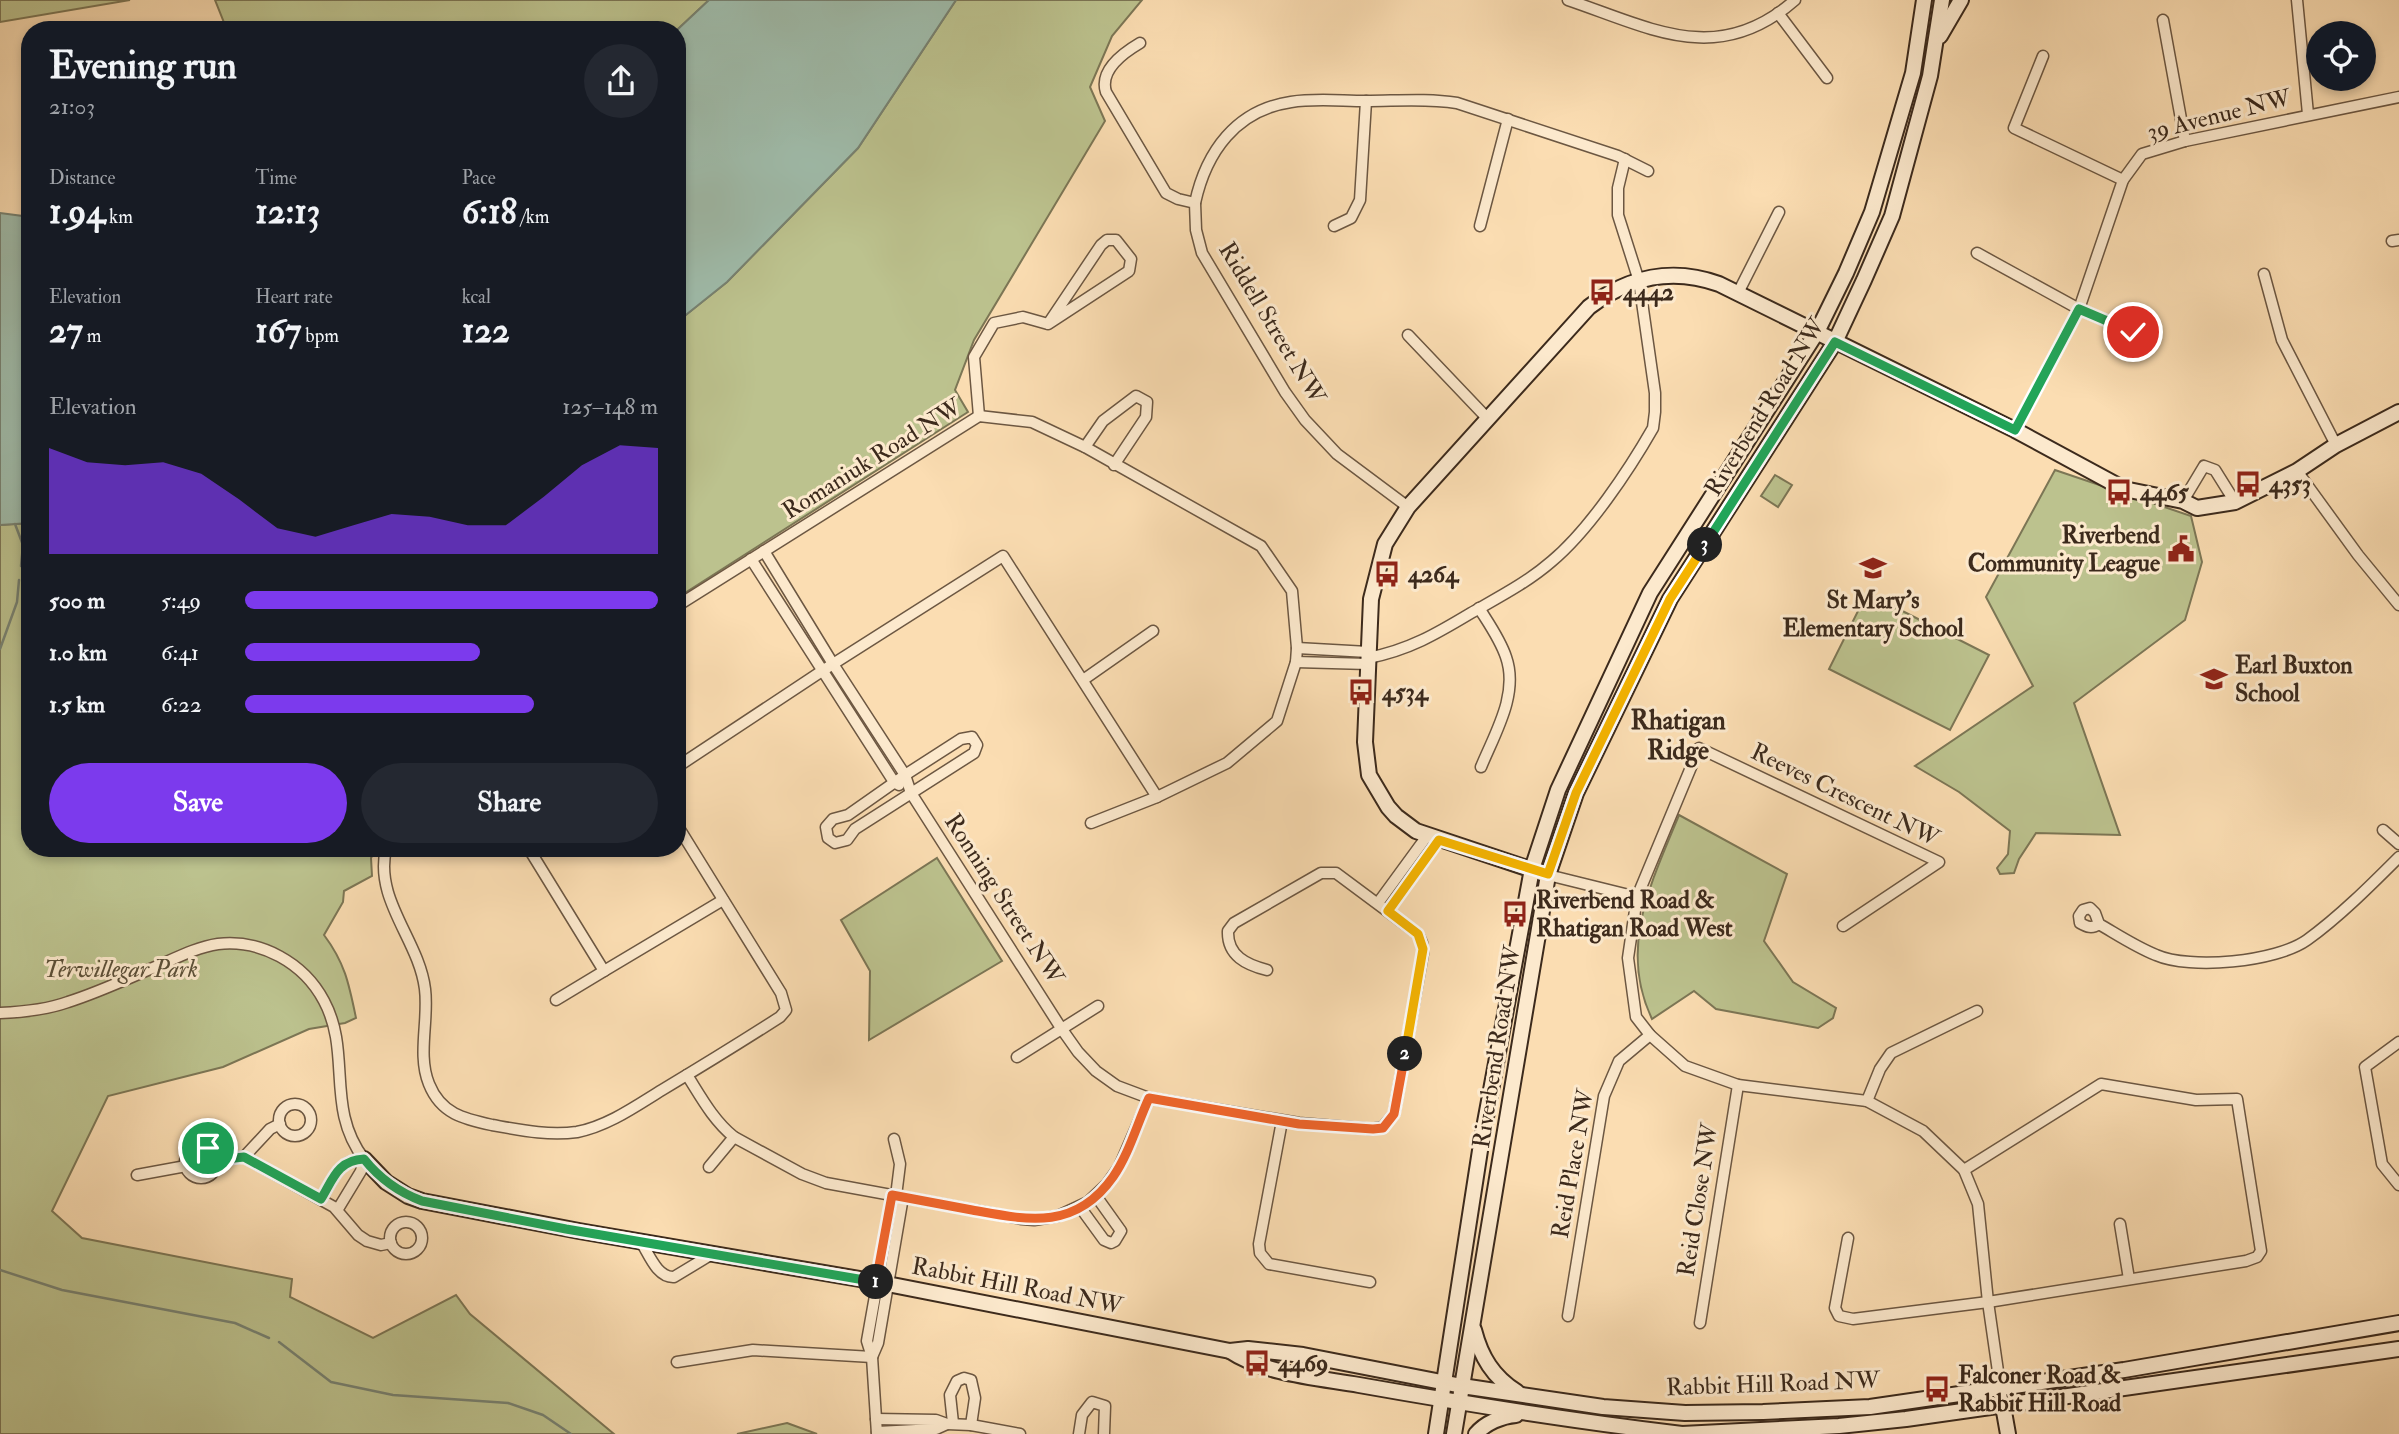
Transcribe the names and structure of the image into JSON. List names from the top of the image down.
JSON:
{
  "streets": {
    "main road": ["Riverbend Road NW", "Rabbit Hill Road NW"],
    "street": [
      "39 Avenue NW",
      "Riddell Street NW",
      "Romaniuk Road NW",
      "Reeves Crescent NW",
      "Ronning Street NW",
      "Reid Place NW",
      "Reid Close NW"
    ]
  },
  "crossings": [
    ["Riverbend Road NW", "Rabbit Hill Road NW"],
    ["Romaniuk Road NW", "Ronning Street NW"]
  ],
  "districts": ["Rhatigan Ridge"],
  "parks": ["Terwillegar Park"],
  "places": {
    "bus stop": [
      "4442",
      "4353",
      "4465",
      "4264",
      "4534",
      "Riverbend Road & Rhatigan Road West",
      "4469",
      "Falconer Road & Rabbit Hill Road"
    ],
    "public building": ["Riverbend Community League"],
    "school or university": ["St Mary's Elementary School", "Earl Buxton School"]
  },
  "page": {
    "heading": ["Evening run", "21:03"],
    "stats": [
      ["Distance", "1.94 km"],
      ["Time", "12:13"],
      ["Pace", "6:18 /km"],
      ["Elevation", "27 m"],
      ["Heart rate", "167 bpm"],
      ["kcal", "122"]
    ],
    "chart": ["Elevation", "125–148 m"],
    "pins": ["3", "2", "1"],
    "list": [
      {
        "name": "500 m",
        "note": "5:49"
      },
      {
        "name": "1.0 km",
        "note": "6:41"
      },
      {
        "name": "1.5 km",
        "note": "6:22"
      }
    ],
    "buttons": ["Save", "Share"]
  }
}
